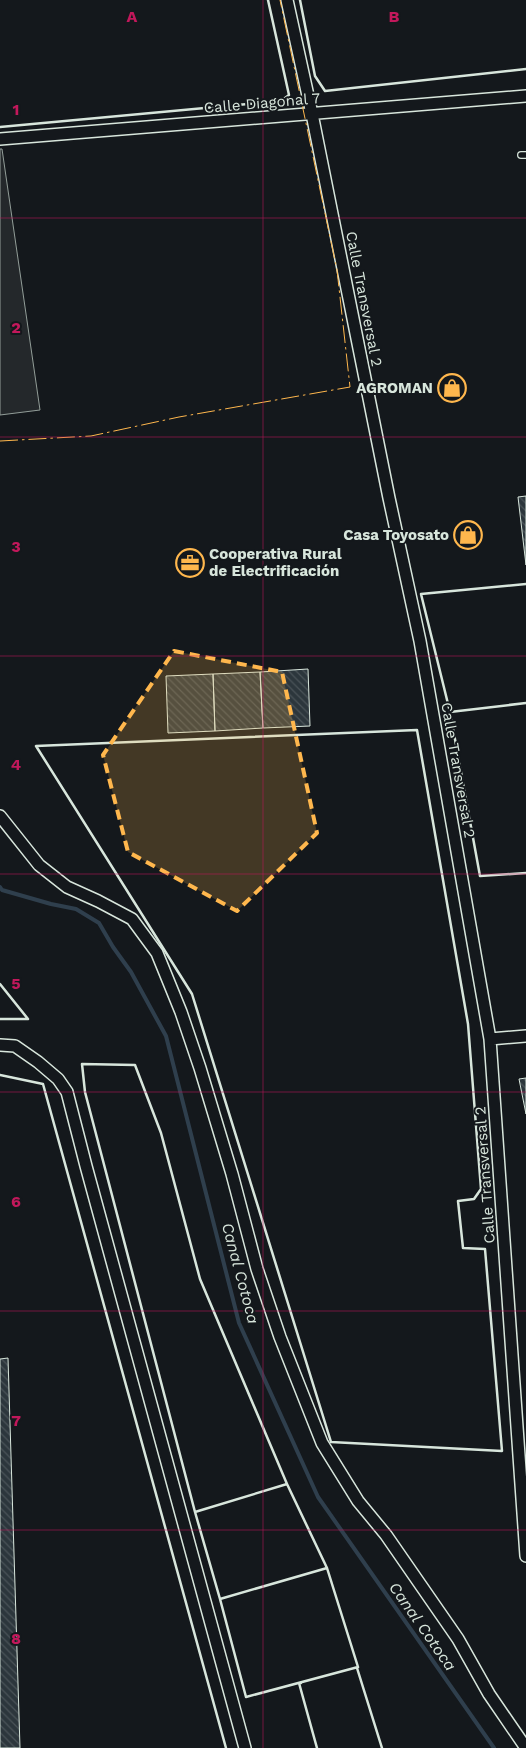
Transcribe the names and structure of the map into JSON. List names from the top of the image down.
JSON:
{
  "streets": {
    "street": ["Calle Diagonal 7", "Calle Transversal 2"]
  },
  "crossings": [
    ["Calle Diagonal 7", "Calle Transversal 2"]
  ],
  "water": ["Canal Cotoca"],
  "places": {
    "shop": ["AGROMAN", "Casa Toyosato"],
    "office": ["Cooperativa Rural de Electrificación"]
  },
  "grid": {
    "columns": ["A", "B"],
    "rows": [
      "1",
      "2",
      "3",
      "4",
      "5",
      "6",
      "7",
      "8"
    ]
  }
}
